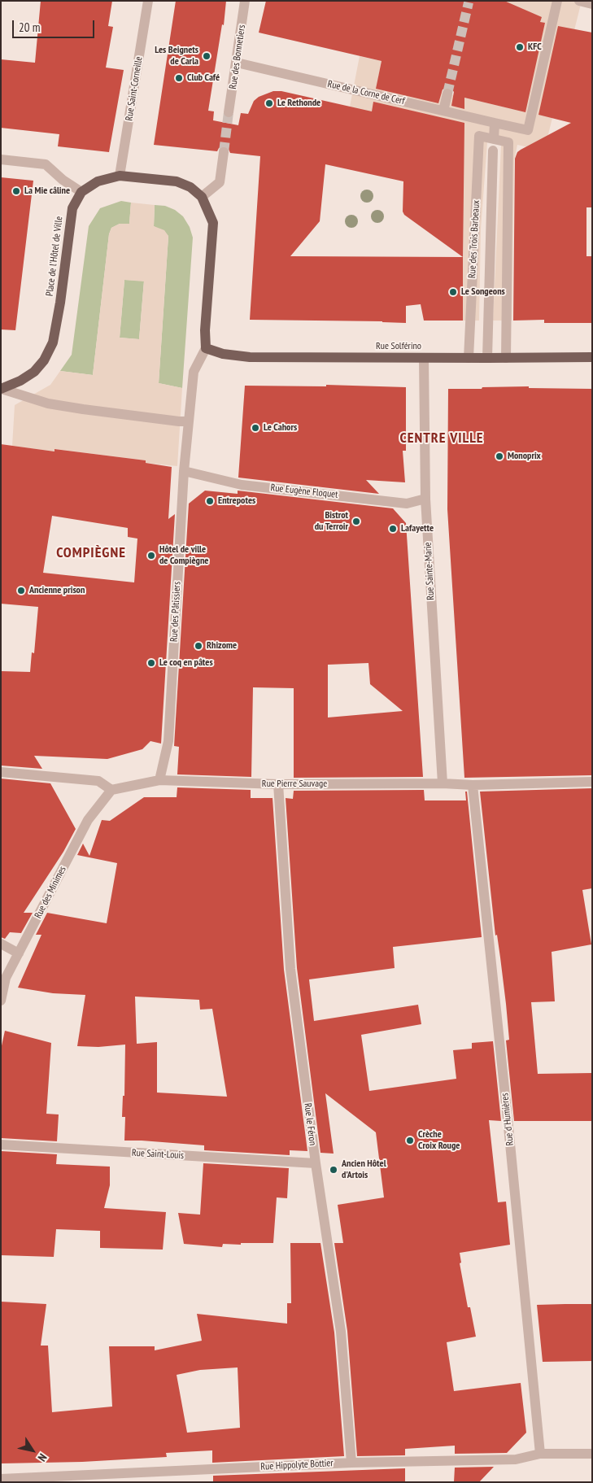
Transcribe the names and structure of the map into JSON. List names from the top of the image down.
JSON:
{
  "streets": {
    "main road": ["Place de l'Hôtel de Ville", "Rue Solférino"],
    "street": [
      "Rue des Bonnetiers",
      "Rue Saint-Corneille",
      "Rue de la Corne de Cerf",
      "Rue des Trois Barbeaux",
      "Rue Eugène Floquet",
      "Rue Sainte-Marie",
      "Rue des Pâtissiers",
      "Rue Pierre Sauvage",
      "Rue des Minimes",
      "Rue d'Humières",
      "Rue le Féron",
      "Rue Saint-Louis",
      "Rue Hippolyte Bottier"
    ]
  },
  "crossings": [
    ["Rue des Bonnetiers", "Rue de la Corne de Cerf"],
    ["Rue des Trois Barbeaux", "Rue Solférino"],
    ["Rue Solférino", "Rue Sainte-Marie"],
    ["Rue Solférino", "Rue des Pâtissiers"],
    ["Rue Eugène Floquet", "Rue Sainte-Marie"],
    ["Rue Eugène Floquet", "Rue des Pâtissiers"],
    ["Rue Sainte-Marie", "Rue Pierre Sauvage"],
    ["Rue des Pâtissiers", "Rue Pierre Sauvage"],
    ["Rue Pierre Sauvage", "Rue des Minimes"],
    ["Rue Pierre Sauvage", "Rue d'Humières"],
    ["Rue Pierre Sauvage", "Rue le Féron"],
    ["Rue d'Humières", "Rue Hippolyte Bottier"],
    ["Rue le Féron", "Rue Saint-Louis"],
    ["Rue le Féron", "Rue Hippolyte Bottier"]
  ],
  "districts": ["CENTRE VILLE", "COMPIÈGNE"],
  "places": [
    "KFC",
    "Les Beignets de Carla",
    "Club Café",
    "Le Rethonde",
    "La Mie câline",
    "Le Songeons",
    "Le Cahors",
    "Monoprix",
    "Entrepotes",
    "Bistrot du Terroir",
    "Lafayette",
    "Hôtel de ville de Compiègne",
    "Ancienne prison",
    "Rhizome",
    "Le coq en pâtes",
    "Crèche Croix Rouge",
    "Ancien Hôtel d'Artois"
  ],
  "scale_bar": "20 m",
  "north": "bottom right"
}
